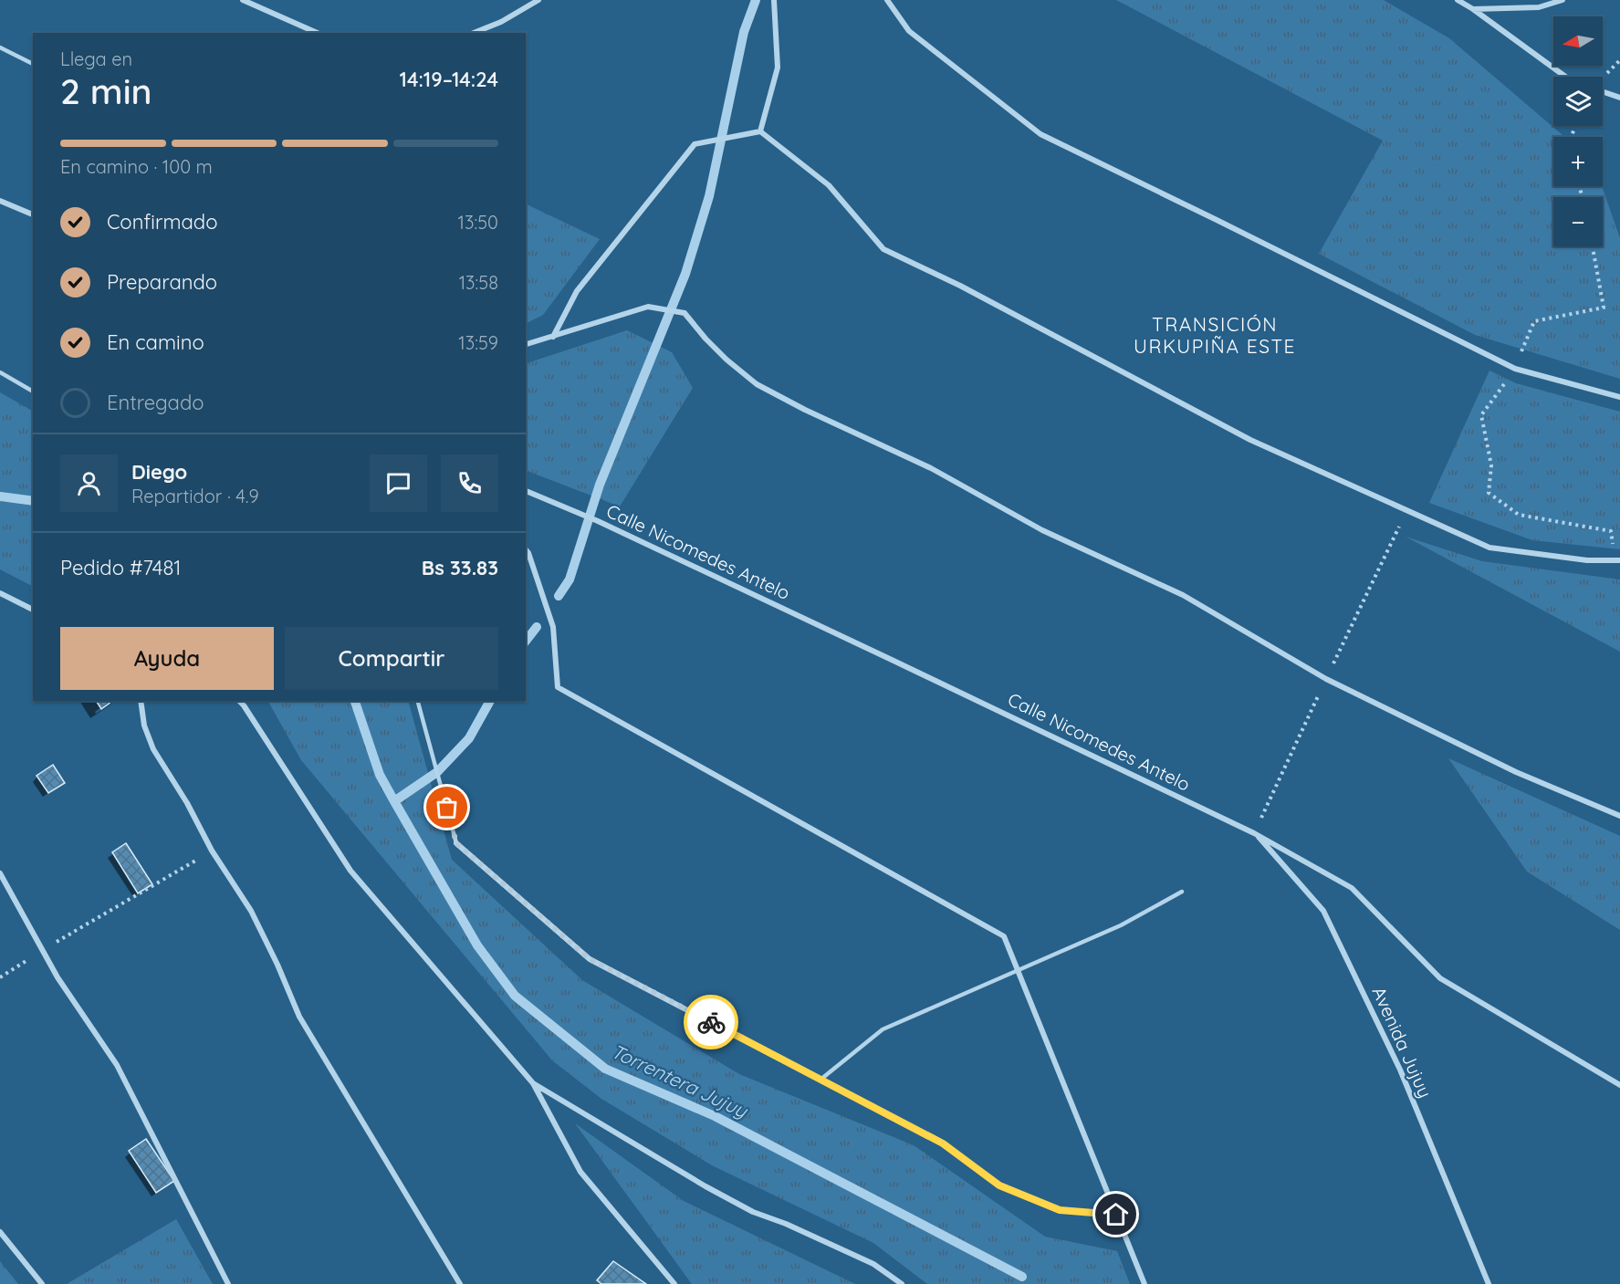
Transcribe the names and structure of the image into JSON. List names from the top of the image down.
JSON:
{
  "streets": {
    "street": ["Calle Nicomedes Antelo", "Avenida Jujuy"]
  },
  "crossings": [
    ["Calle Nicomedes Antelo", "Avenida Jujuy"]
  ],
  "districts": ["TRANSICIÓN URKUPIÑA ESTE"],
  "water": ["Torrentera Jujuy"],
  "north": "left",
  "page": {
    "map_buttons": ["+", "−"],
    "heading": ["2 min", "Llega en", "14:19–14:24"],
    "panel": [
      "Diego",
      "Repartidor · 4.9",
      "Pedido #7481",
      "Bs 33.83"
    ],
    "bar": "En camino · 100 m",
    "list": [
      ["Confirmado", "13:50"],
      ["Preparando", "13:58"],
      ["En camino", "13:59"],
      "Entregado"
    ],
    "buttons": ["Ayuda", "Compartir"]
  }
}
